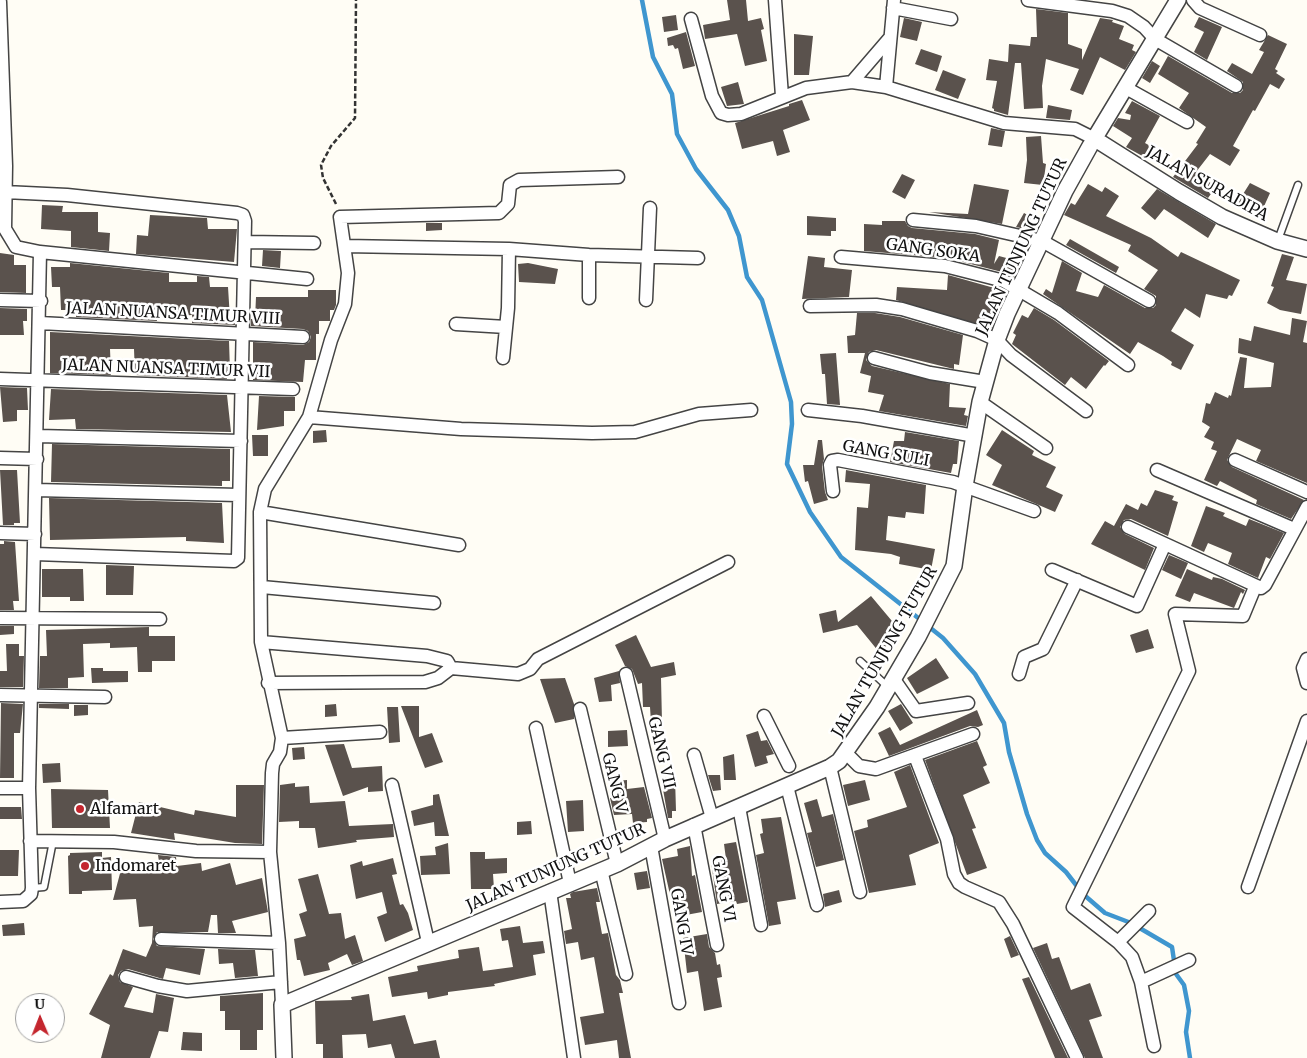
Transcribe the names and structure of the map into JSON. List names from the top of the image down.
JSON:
{
  "streets": {
    "street": [
      "JALAN SURADIPA",
      "JALAN TUNJUNG TUTUR",
      "GANG SOKA",
      "JALAN NUANSA TIMUR VIII",
      "JALAN NUANSA TIMUR VII",
      "GANG SULI",
      "GANG VII",
      "GANG V",
      "GANG VI",
      "GANG IV"
    ]
  },
  "crossings": [
    ["JALAN SURADIPA", "JALAN TUNJUNG TUTUR"],
    ["JALAN TUNJUNG TUTUR", "GANG SOKA"],
    ["JALAN TUNJUNG TUTUR", "GANG SULI"],
    ["JALAN TUNJUNG TUTUR", "GANG VII"],
    ["JALAN TUNJUNG TUTUR", "GANG V"],
    ["JALAN TUNJUNG TUTUR", "GANG VI"],
    ["JALAN TUNJUNG TUTUR", "GANG IV"]
  ],
  "places": ["Alfamart", "Indomaret"],
  "north": "top"
}
